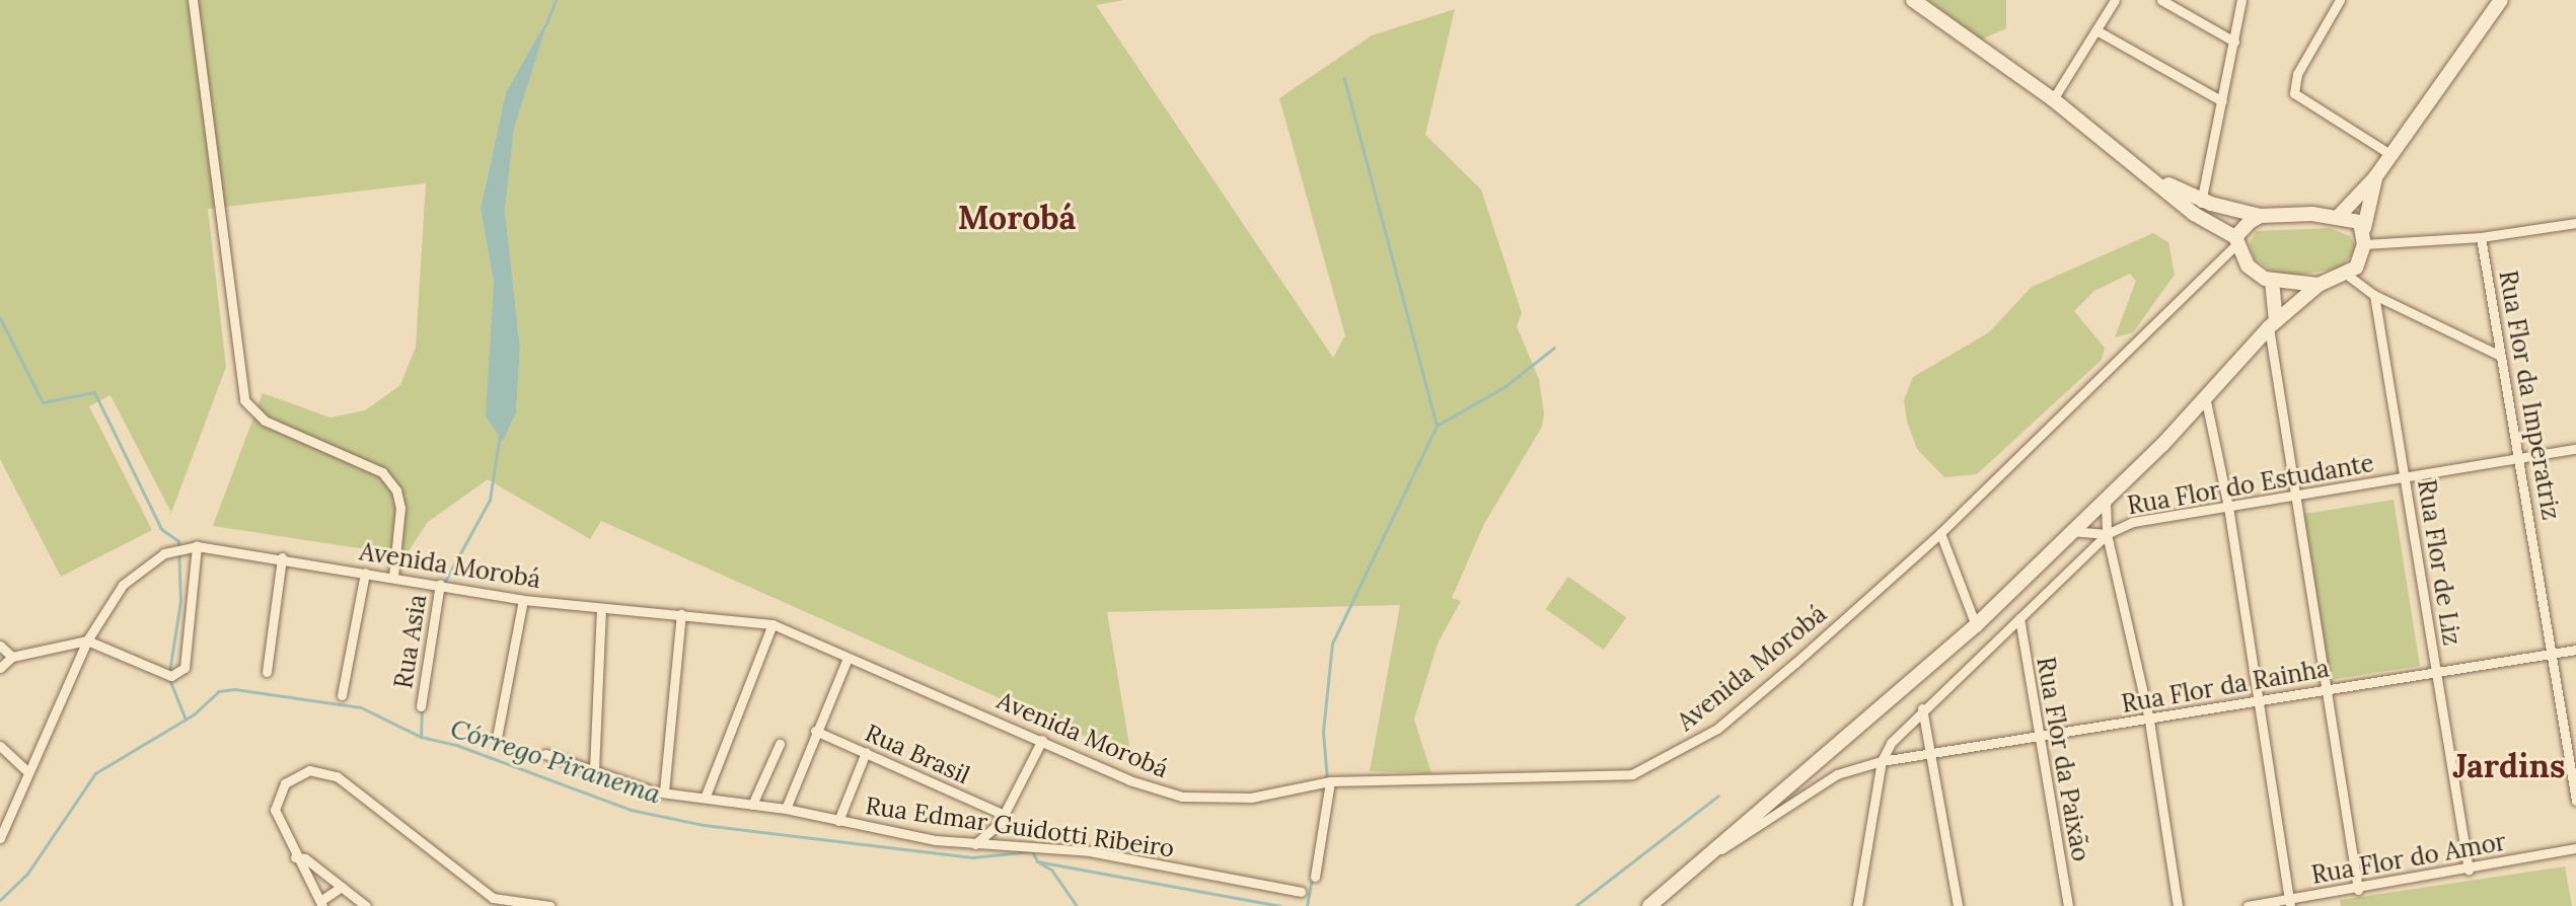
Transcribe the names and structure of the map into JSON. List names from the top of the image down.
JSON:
{
  "streets": {
    "street": [
      "Rua Flor da Imperatriz",
      "Rua Flor do Estudante",
      "Rua Flor de Liz",
      "Avenida Morobá",
      "Rua Asia",
      "Rua Flor da Rainha",
      "Rua Brasil",
      "Rua Flor da Paixão",
      "Rua Edmar Guidotti Ribeiro",
      "Rua Flor do Amor"
    ]
  },
  "crossings": [
    ["Rua Flor da Imperatriz", "Rua Flor do Estudante"],
    ["Rua Flor da Imperatriz", "Rua Flor da Rainha"],
    ["Rua Flor do Estudante", "Rua Flor de Liz"],
    ["Rua Flor do Estudante", "Rua Flor da Rainha"],
    ["Rua Flor do Estudante", "Rua Flor da Paixão"],
    ["Rua Flor de Liz", "Rua Flor da Rainha"],
    ["Rua Flor de Liz", "Rua Flor do Amor"],
    ["Avenida Morobá", "Rua Asia"],
    ["Rua Flor da Rainha", "Rua Flor da Paixão"]
  ],
  "districts": ["Morobá", "Jardins"],
  "water": ["Córrego Piranema"]
}
